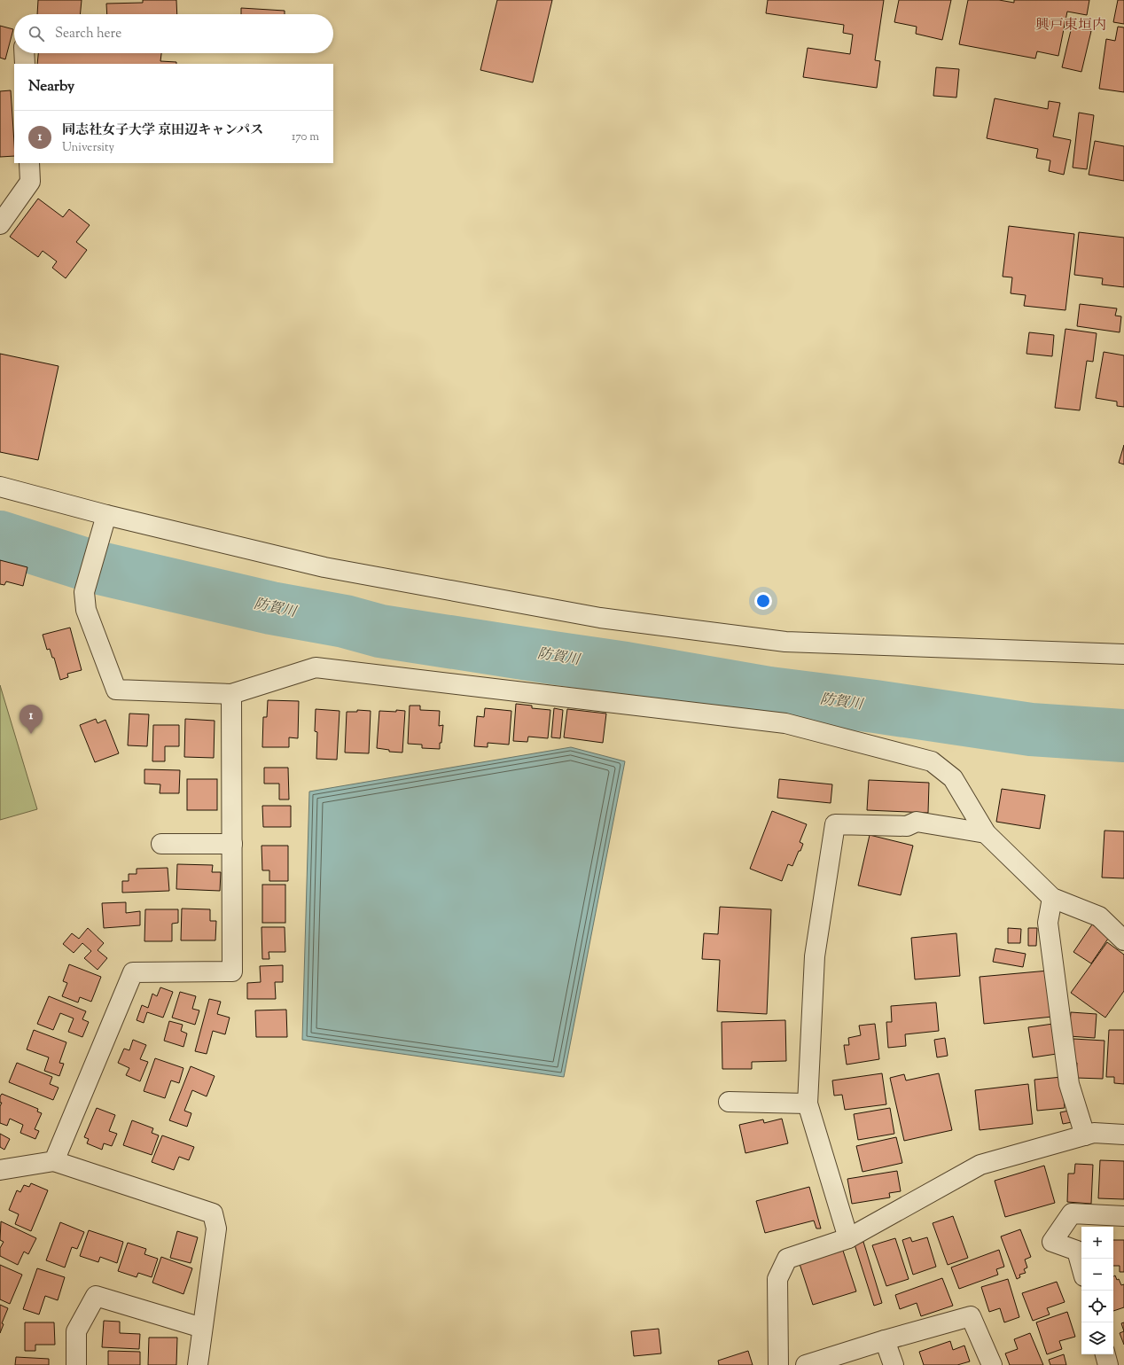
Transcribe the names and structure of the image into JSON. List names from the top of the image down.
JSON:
{
  "districts": ["興戸東垣内"],
  "water": ["防賀川"],
  "page": {
    "search": "Search here",
    "heading": "Nearby",
    "list": [
      {
        "mark": "1",
        "name": "同志社女子大学 京田辺キャンパス",
        "note": "University",
        "value": "170 m"
      }
    ],
    "pins": "1",
    "map_buttons": ["+", "−"]
  }
}
